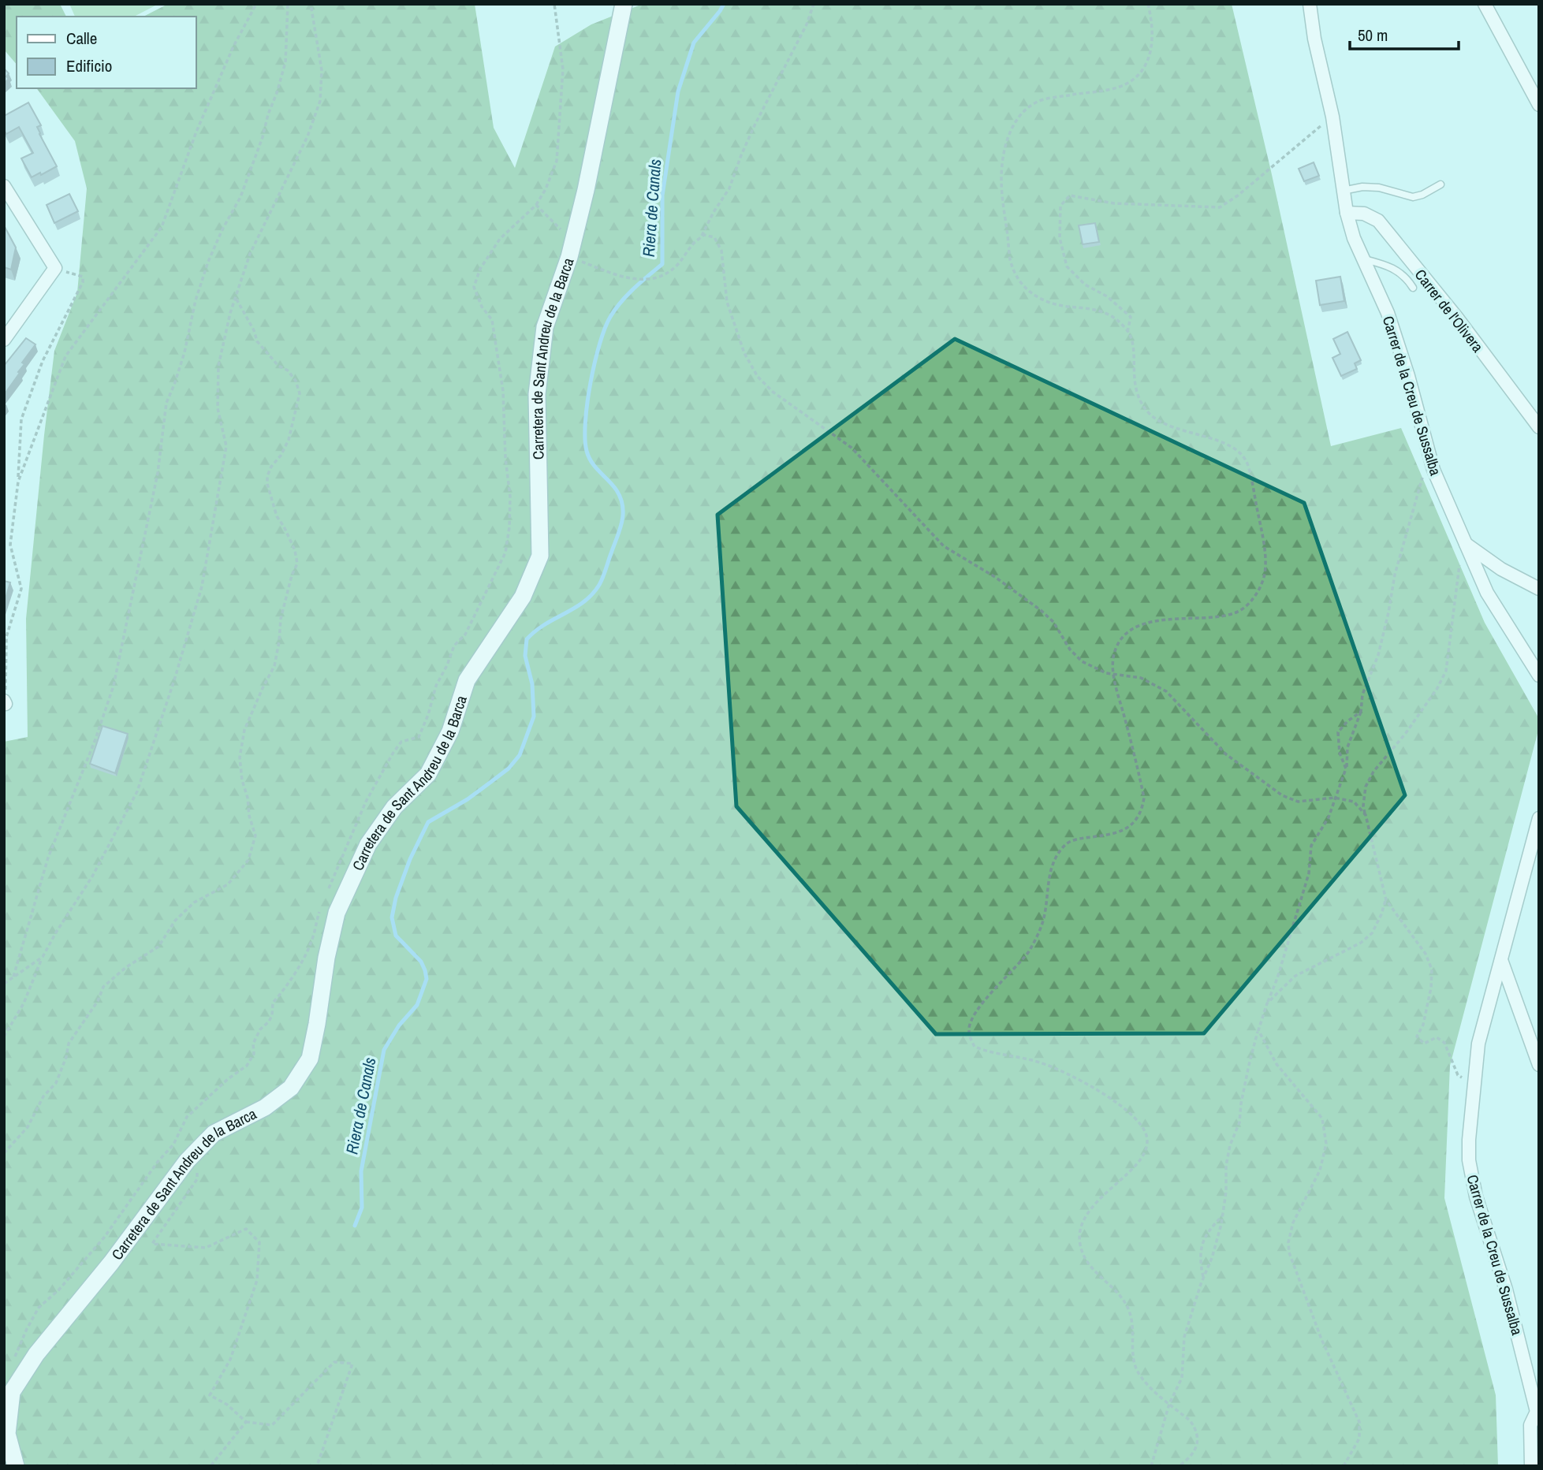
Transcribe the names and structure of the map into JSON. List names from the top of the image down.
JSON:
{
  "streets": {
    "street": ["Carrer de l'Olivera", "Carretera de Sant Andreu de la Barca", "Carrer de la Creu de Sussalba"]
  },
  "crossings": [
    ["Carrer de l'Olivera", "Carrer de la Creu de Sussalba"]
  ],
  "water": ["Riera de Canals"],
  "legend": ["Calle", "Edificio"],
  "scale_bar": "50 m"
}
